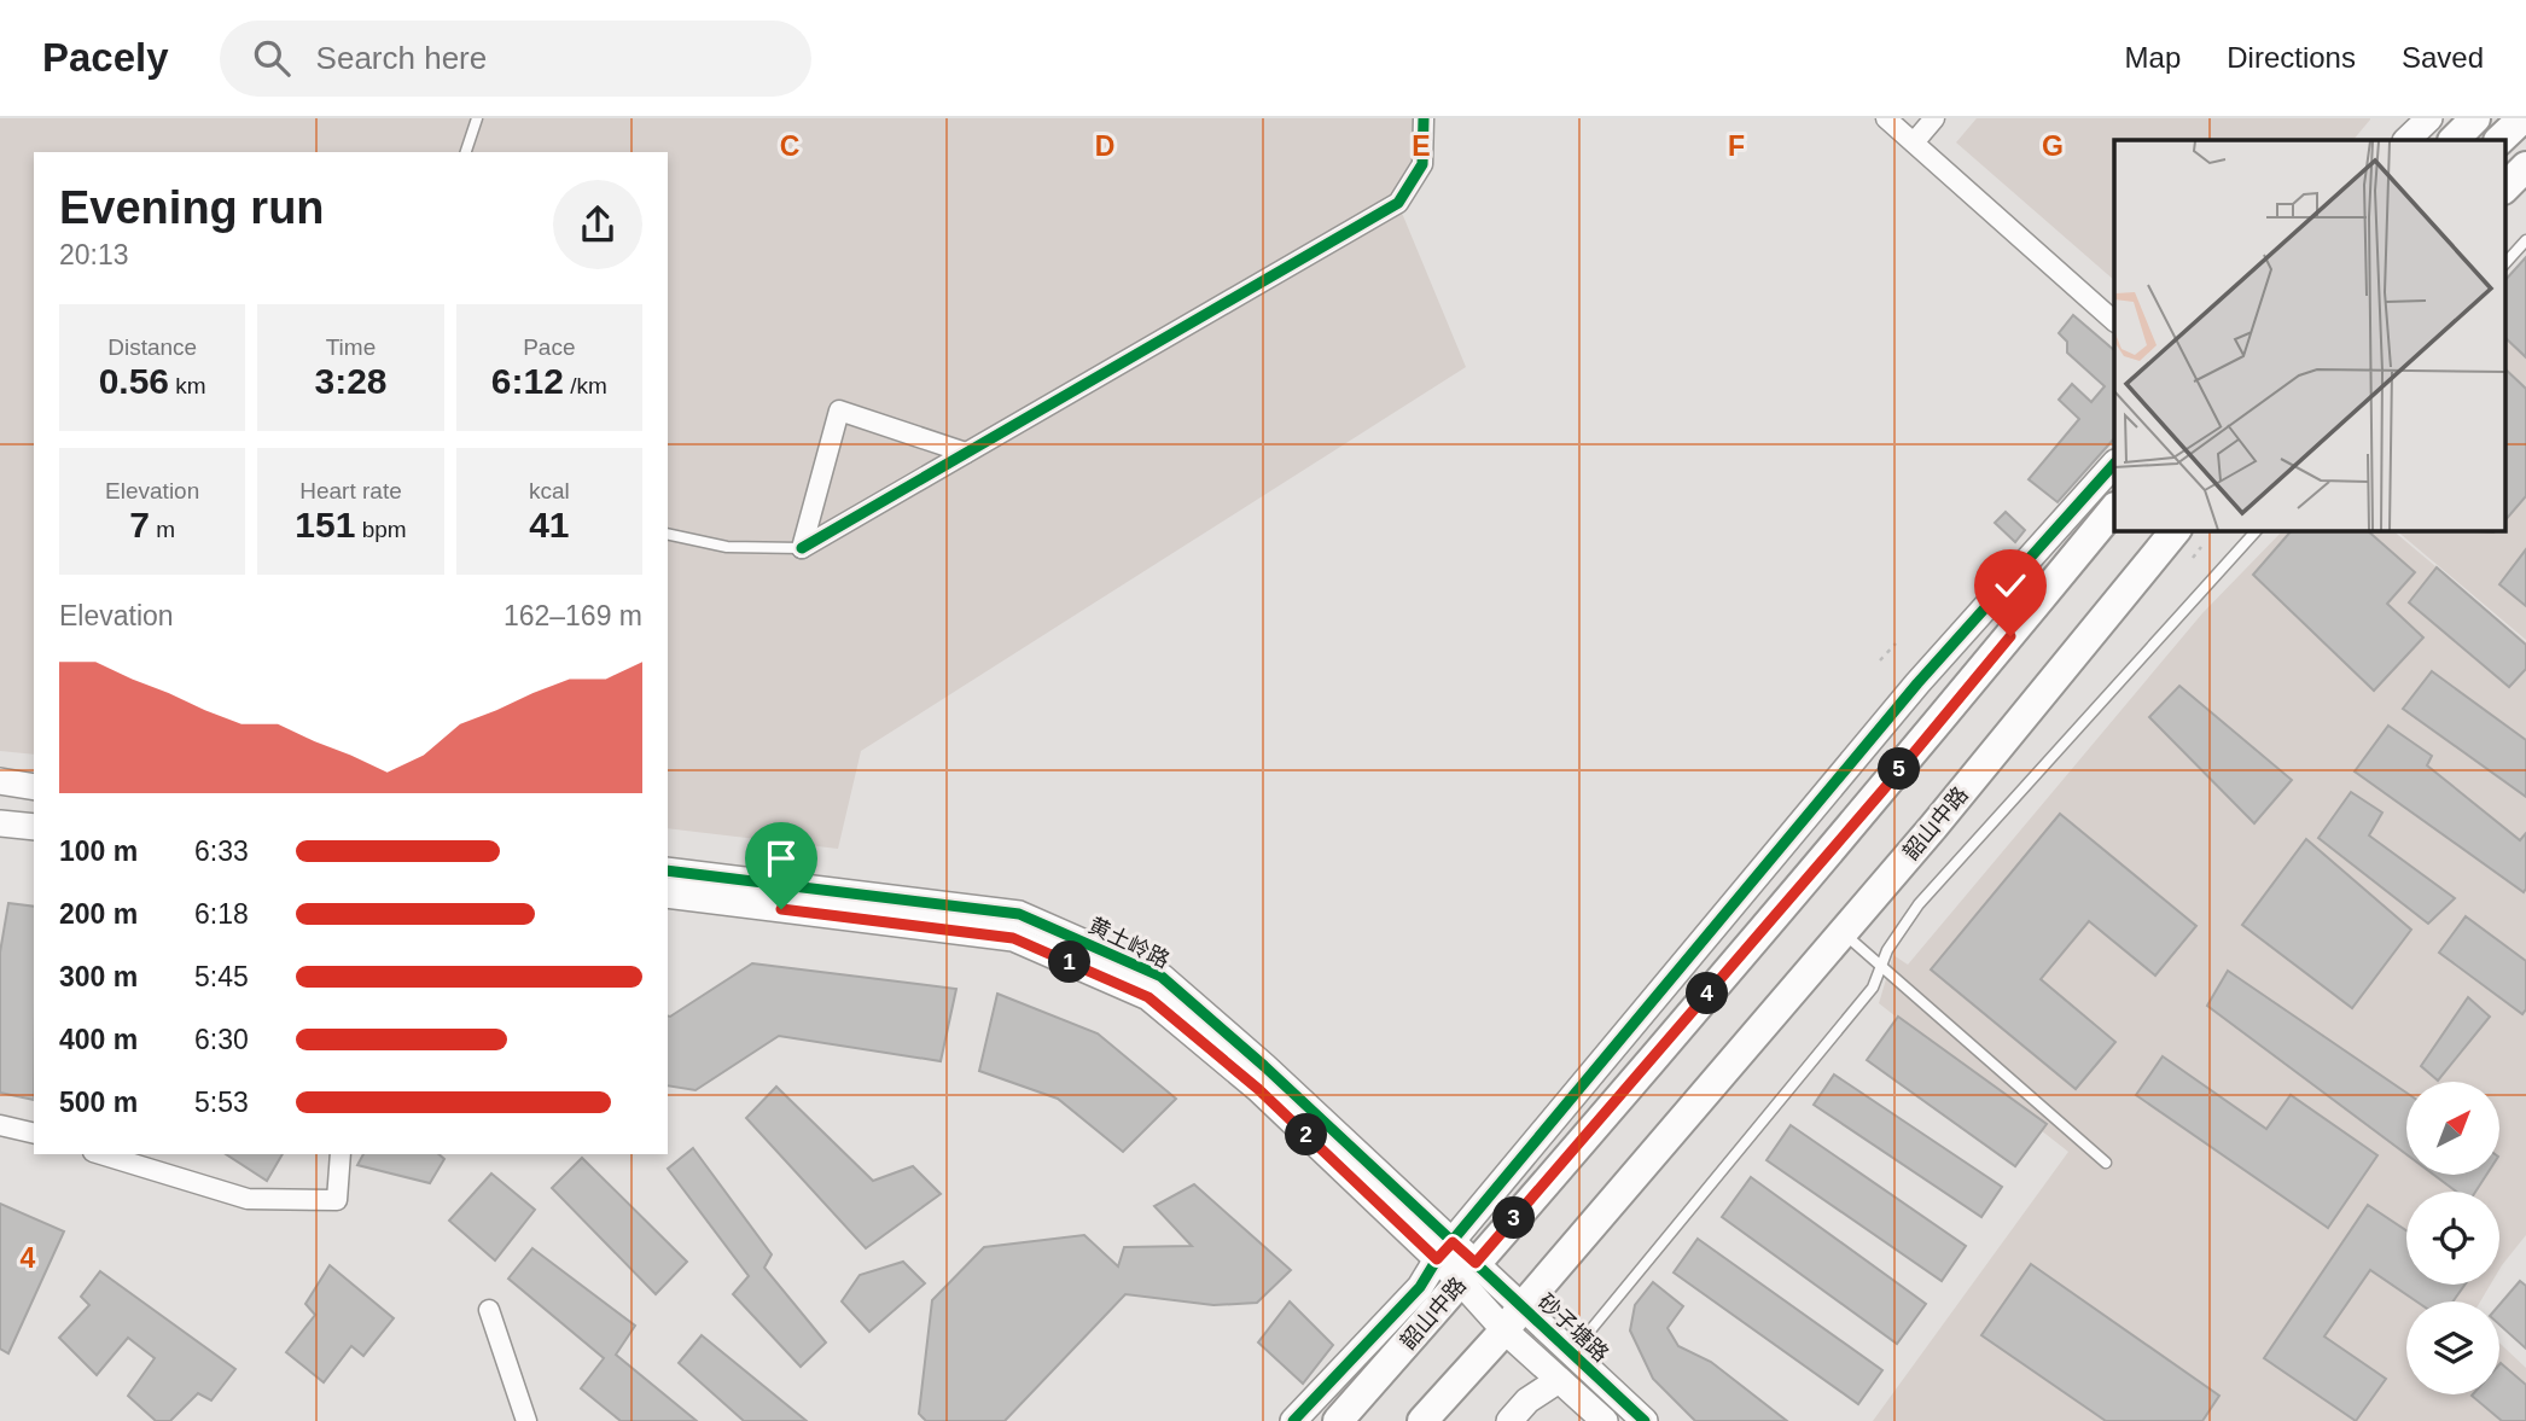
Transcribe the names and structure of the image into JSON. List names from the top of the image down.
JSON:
{
  "streets": {
    "main road": ["韶山中路"],
    "street": ["黄土岭路", "砂子塘路"]
  },
  "crossings": [
    ["韶山中路", "黄土岭路"],
    ["韶山中路", "砂子塘路"],
    ["黄土岭路", "砂子塘路"]
  ],
  "north": "top right",
  "page": {
    "header": "Pacely",
    "search": "Search here",
    "nav": ["Map", "Directions", "Saved"],
    "heading": ["Evening run", "20:13"],
    "stats": [
      ["Distance", "0.56 km"],
      ["Time", "3:28"],
      ["Pace", "6:12 /km"],
      ["Elevation", "7 m"],
      ["Heart rate", "151 bpm"],
      ["kcal", "41"]
    ],
    "chart": ["Elevation", "162–169 m"],
    "pins": [
      "5",
      "1",
      "4",
      "2",
      "3"
    ],
    "list": [
      {
        "name": "100 m",
        "note": "6:33"
      },
      {
        "name": "200 m",
        "note": "6:18"
      },
      {
        "name": "300 m",
        "note": "5:45"
      },
      {
        "name": "400 m",
        "note": "6:30"
      },
      {
        "name": "500 m",
        "note": "5:53"
      }
    ]
  },
  "grid": {
    "columns": [
      "C",
      "D",
      "E",
      "F",
      "G"
    ],
    "rows": ["4"]
  }
}
